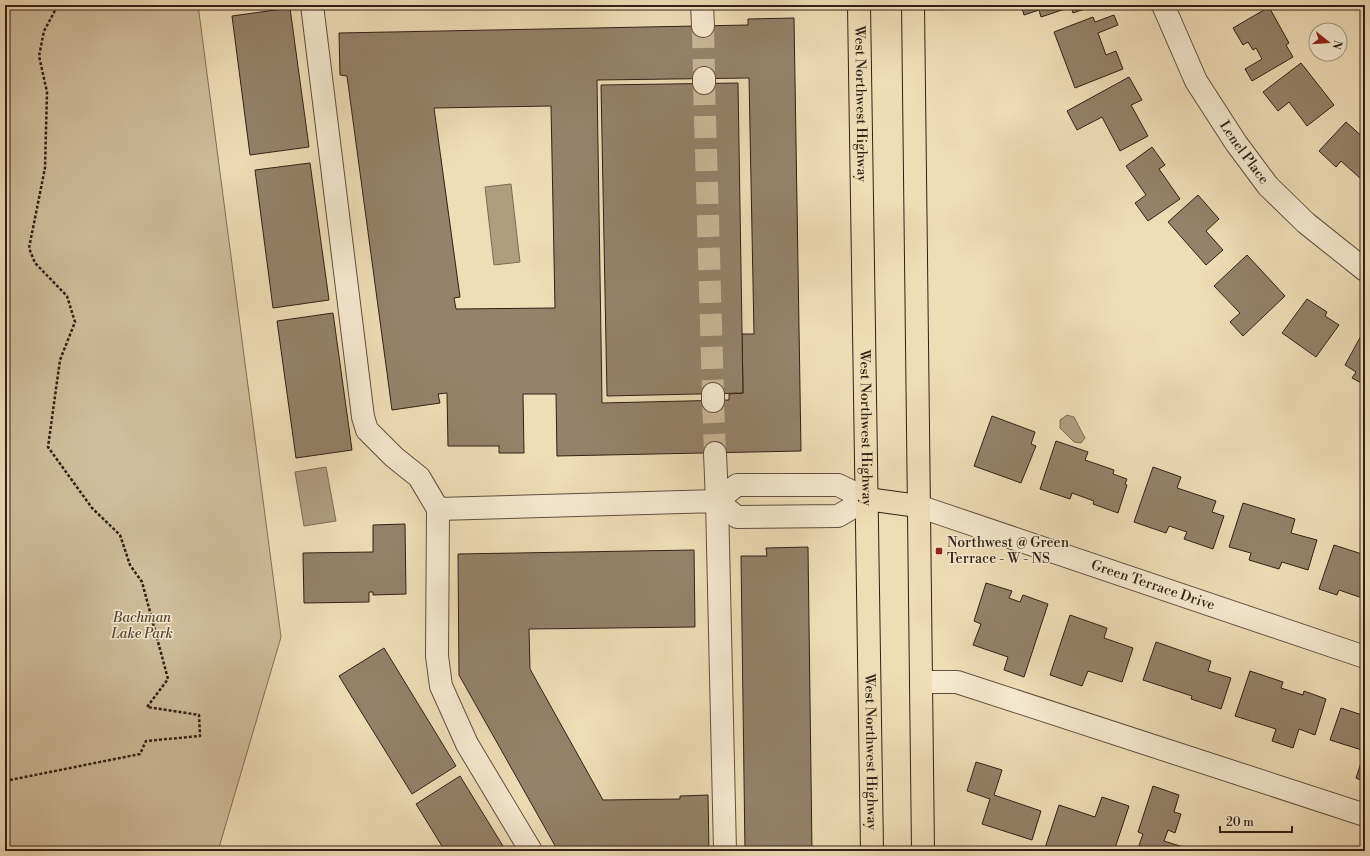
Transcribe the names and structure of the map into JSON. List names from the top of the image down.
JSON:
{
  "streets": {
    "main road": ["West Northwest Highway"],
    "street": ["Lenel Place", "Green Terrace Drive"]
  },
  "parks": ["Bachman Lake Park"],
  "places": {
    "transit": ["Northwest @ Green Terrace - W - NS"]
  },
  "scale_bar": "20 m",
  "north": "right"
}
